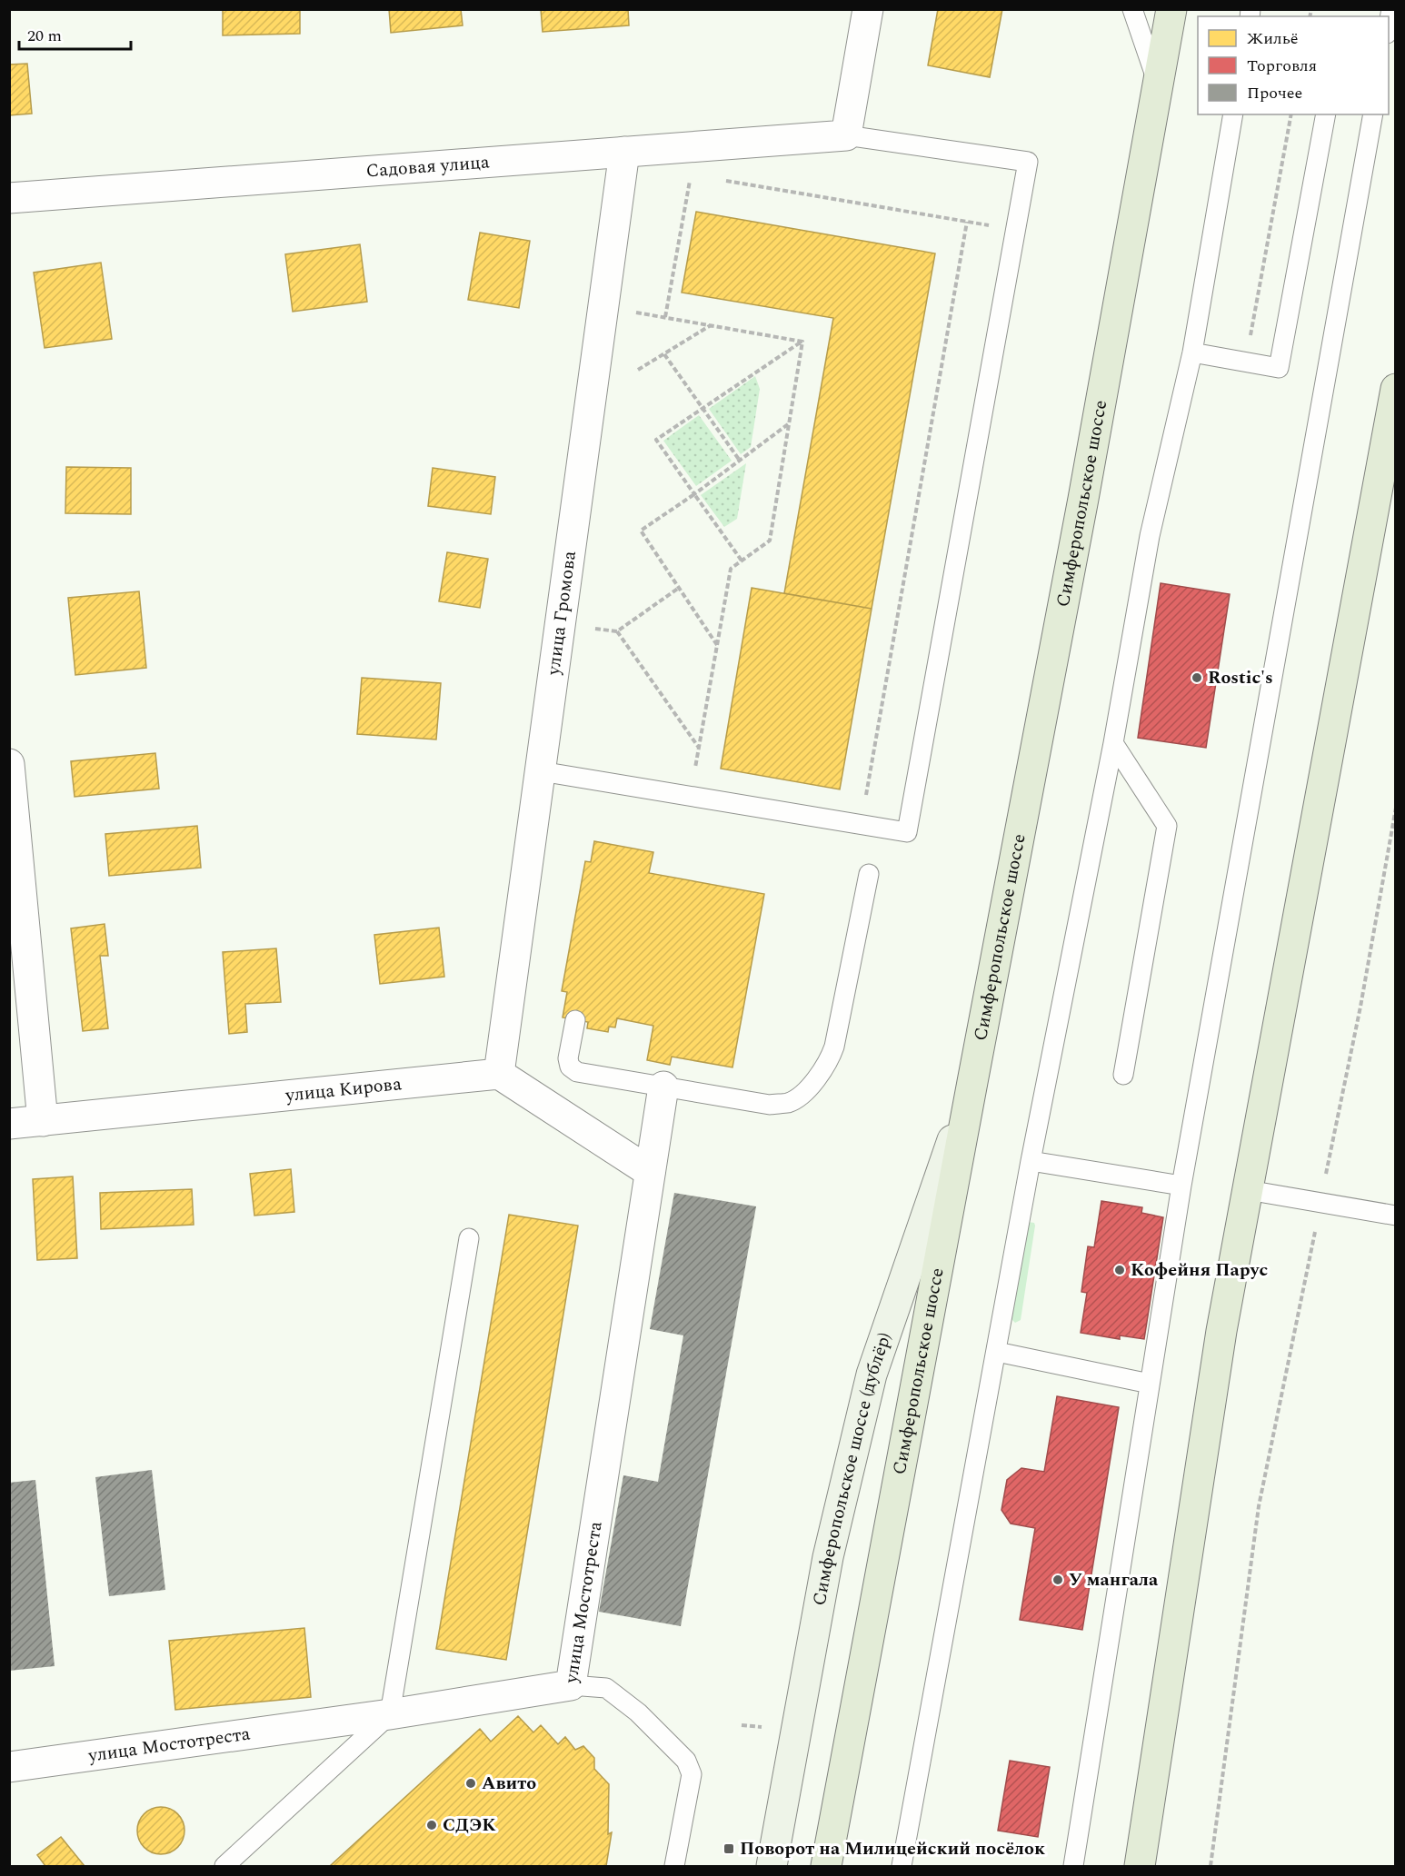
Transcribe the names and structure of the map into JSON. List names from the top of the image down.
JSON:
{
  "streets": {
    "main road": ["Симферопольское шоссе", "Симферопольское шоссе (дублёр)"],
    "street": [
      "Садовая улица",
      "улица Громова",
      "улица Кирова",
      "улица Мостотреста"
    ]
  },
  "crossings": [
    ["Садовая улица", "улица Громова"],
    ["Симферопольское шоссе", "Симферопольское шоссе (дублёр)"],
    ["улица Громова", "улица Кирова"]
  ],
  "places": {
    "other": [
      "Rostic's",
      "Кофейня Парус",
      "У мангала",
      "Авито",
      "СДЭК"
    ],
    "transit": ["Поворот на Милицейский посёлок"]
  },
  "legend": ["Жильё", "Торговля", "Прочее"],
  "scale_bar": "20 m"
}
